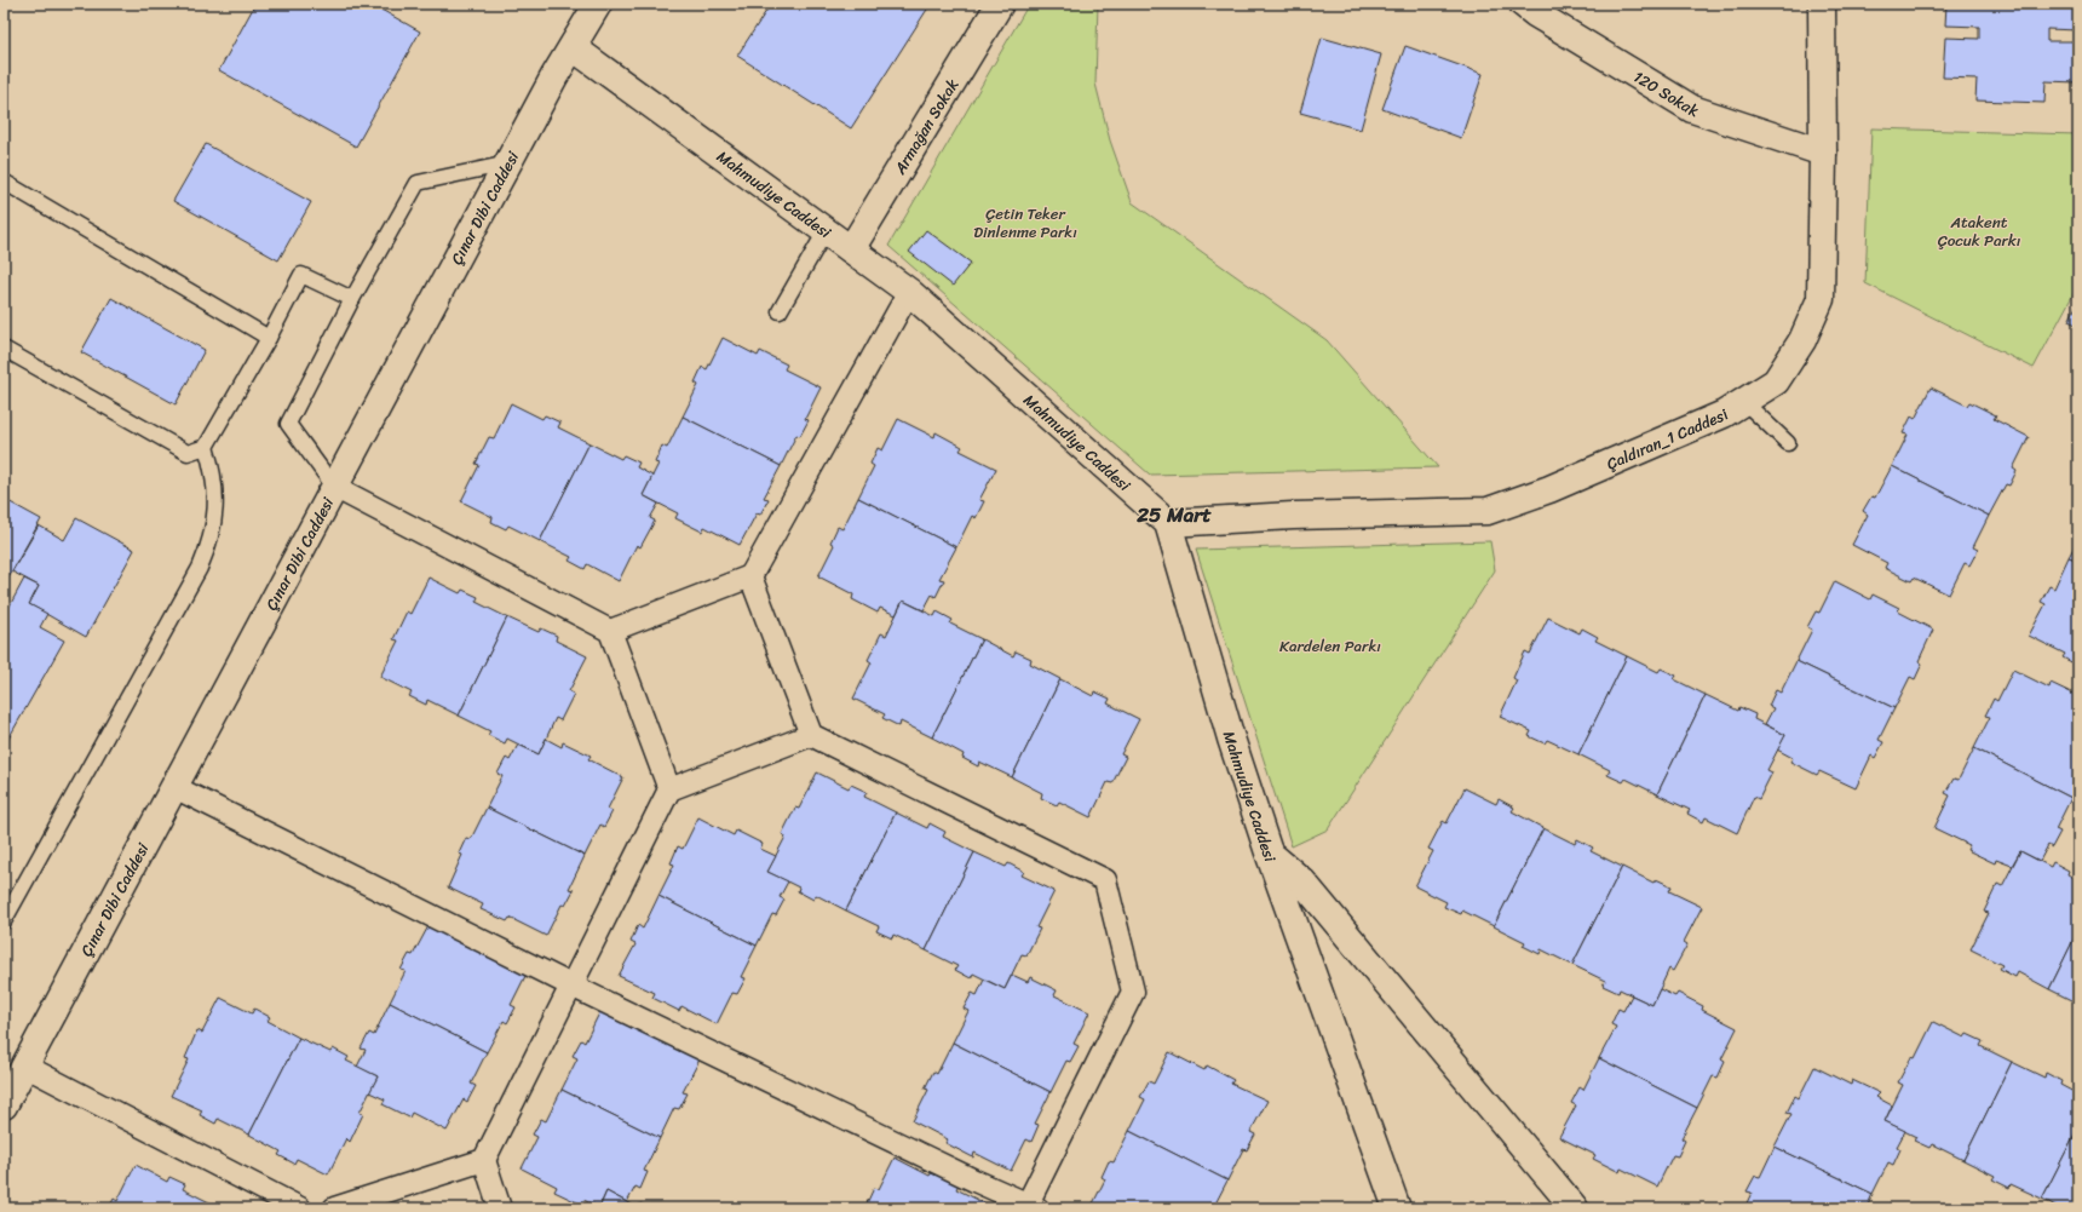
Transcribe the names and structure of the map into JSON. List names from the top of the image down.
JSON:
{
  "streets": {
    "street": [
      "120 Sokak",
      "Armağan Sokak",
      "Mahmudiye Caddesi",
      "Çınar Dibi Caddesi",
      "Çaldıran_1 Caddesi"
    ]
  },
  "crossings": [
    ["120 Sokak", "Çaldıran_1 Caddesi"],
    ["Armağan Sokak", "Mahmudiye Caddesi"],
    ["Mahmudiye Caddesi", "Çınar Dibi Caddesi"],
    ["Mahmudiye Caddesi", "Çaldıran_1 Caddesi"]
  ],
  "districts": ["25 Mart"],
  "parks": ["Çetin Teker Dinlenme Parkı", "Atakent Çocuk Parkı", "Kardelen Parkı"]
}
